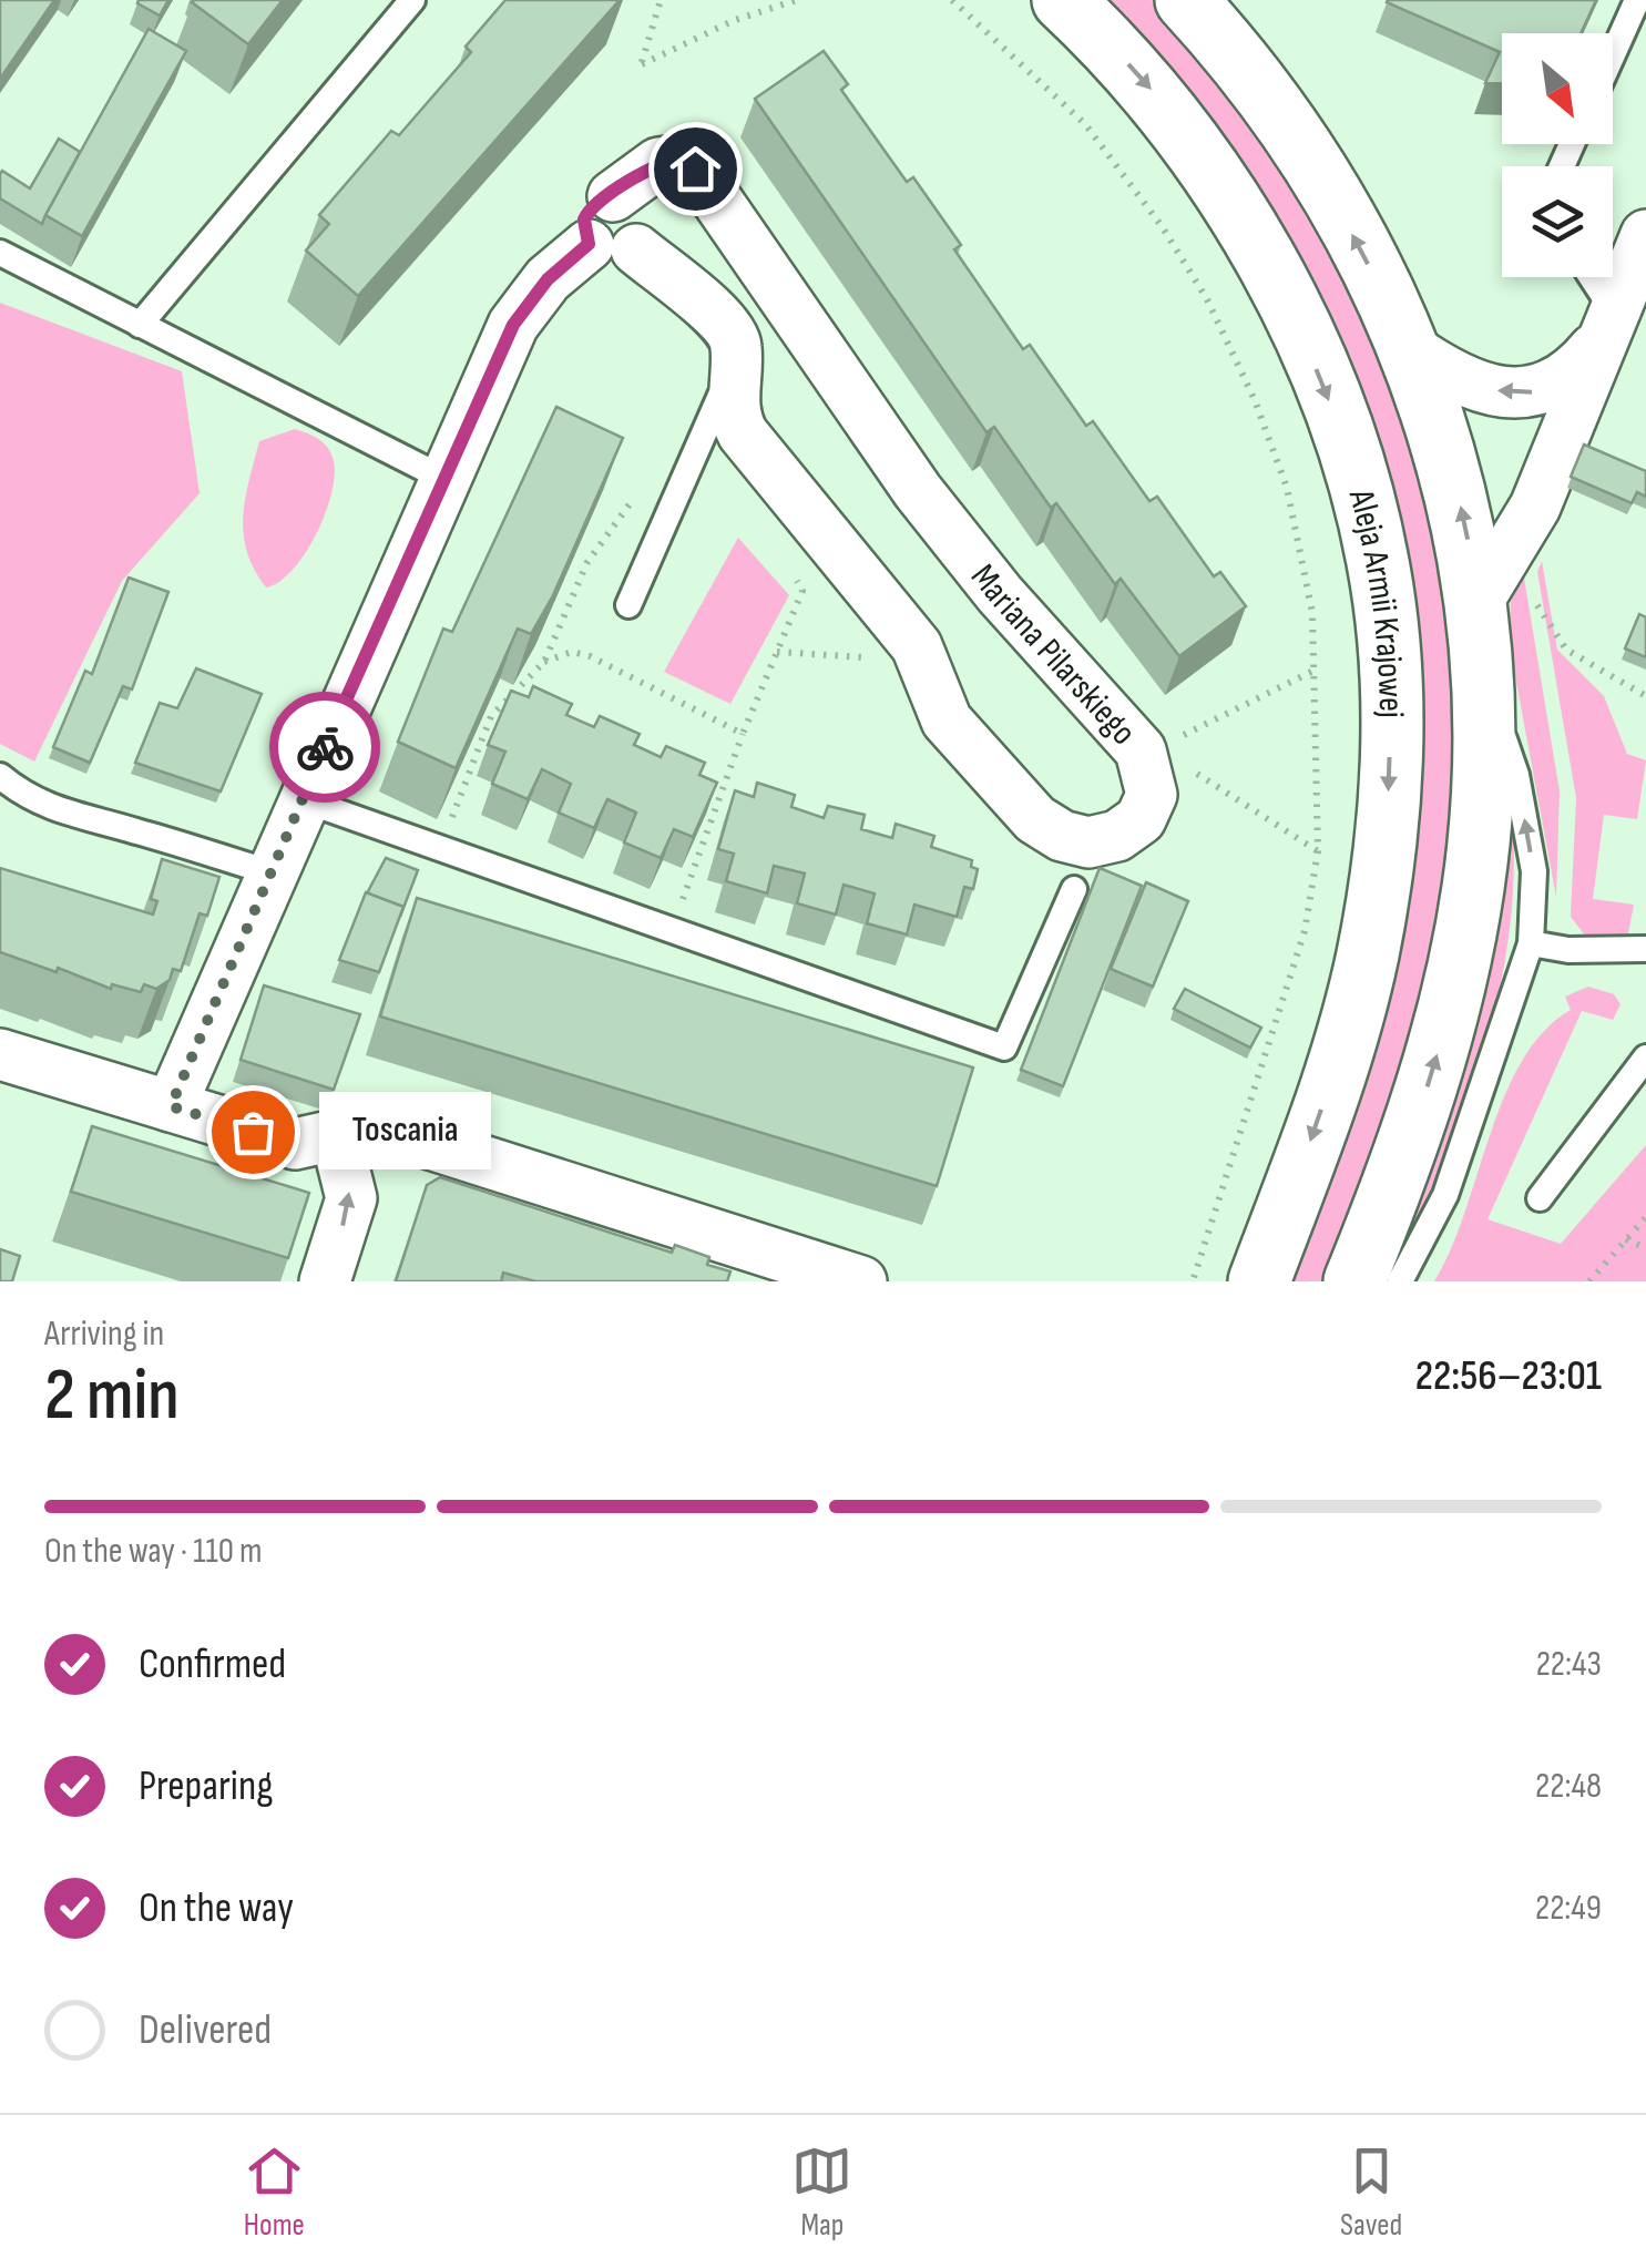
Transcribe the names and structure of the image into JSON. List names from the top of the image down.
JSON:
{
  "streets": {
    "main road": ["Aleja Armii Krajowej"],
    "street": ["Mariana Pilarskiego"]
  },
  "places": ["Toscania"],
  "north": "bottom right",
  "page": {
    "bubble": "Toscania",
    "heading": ["2 min", "Arriving in", "22:56–23:01"],
    "bar": "On the way · 110 m",
    "list": [
      ["Confirmed", "22:43"],
      ["Preparing", "22:48"],
      ["On the way", "22:49"],
      "Delivered"
    ],
    "tabs": ["Home", "Map", "Saved"]
  }
}
